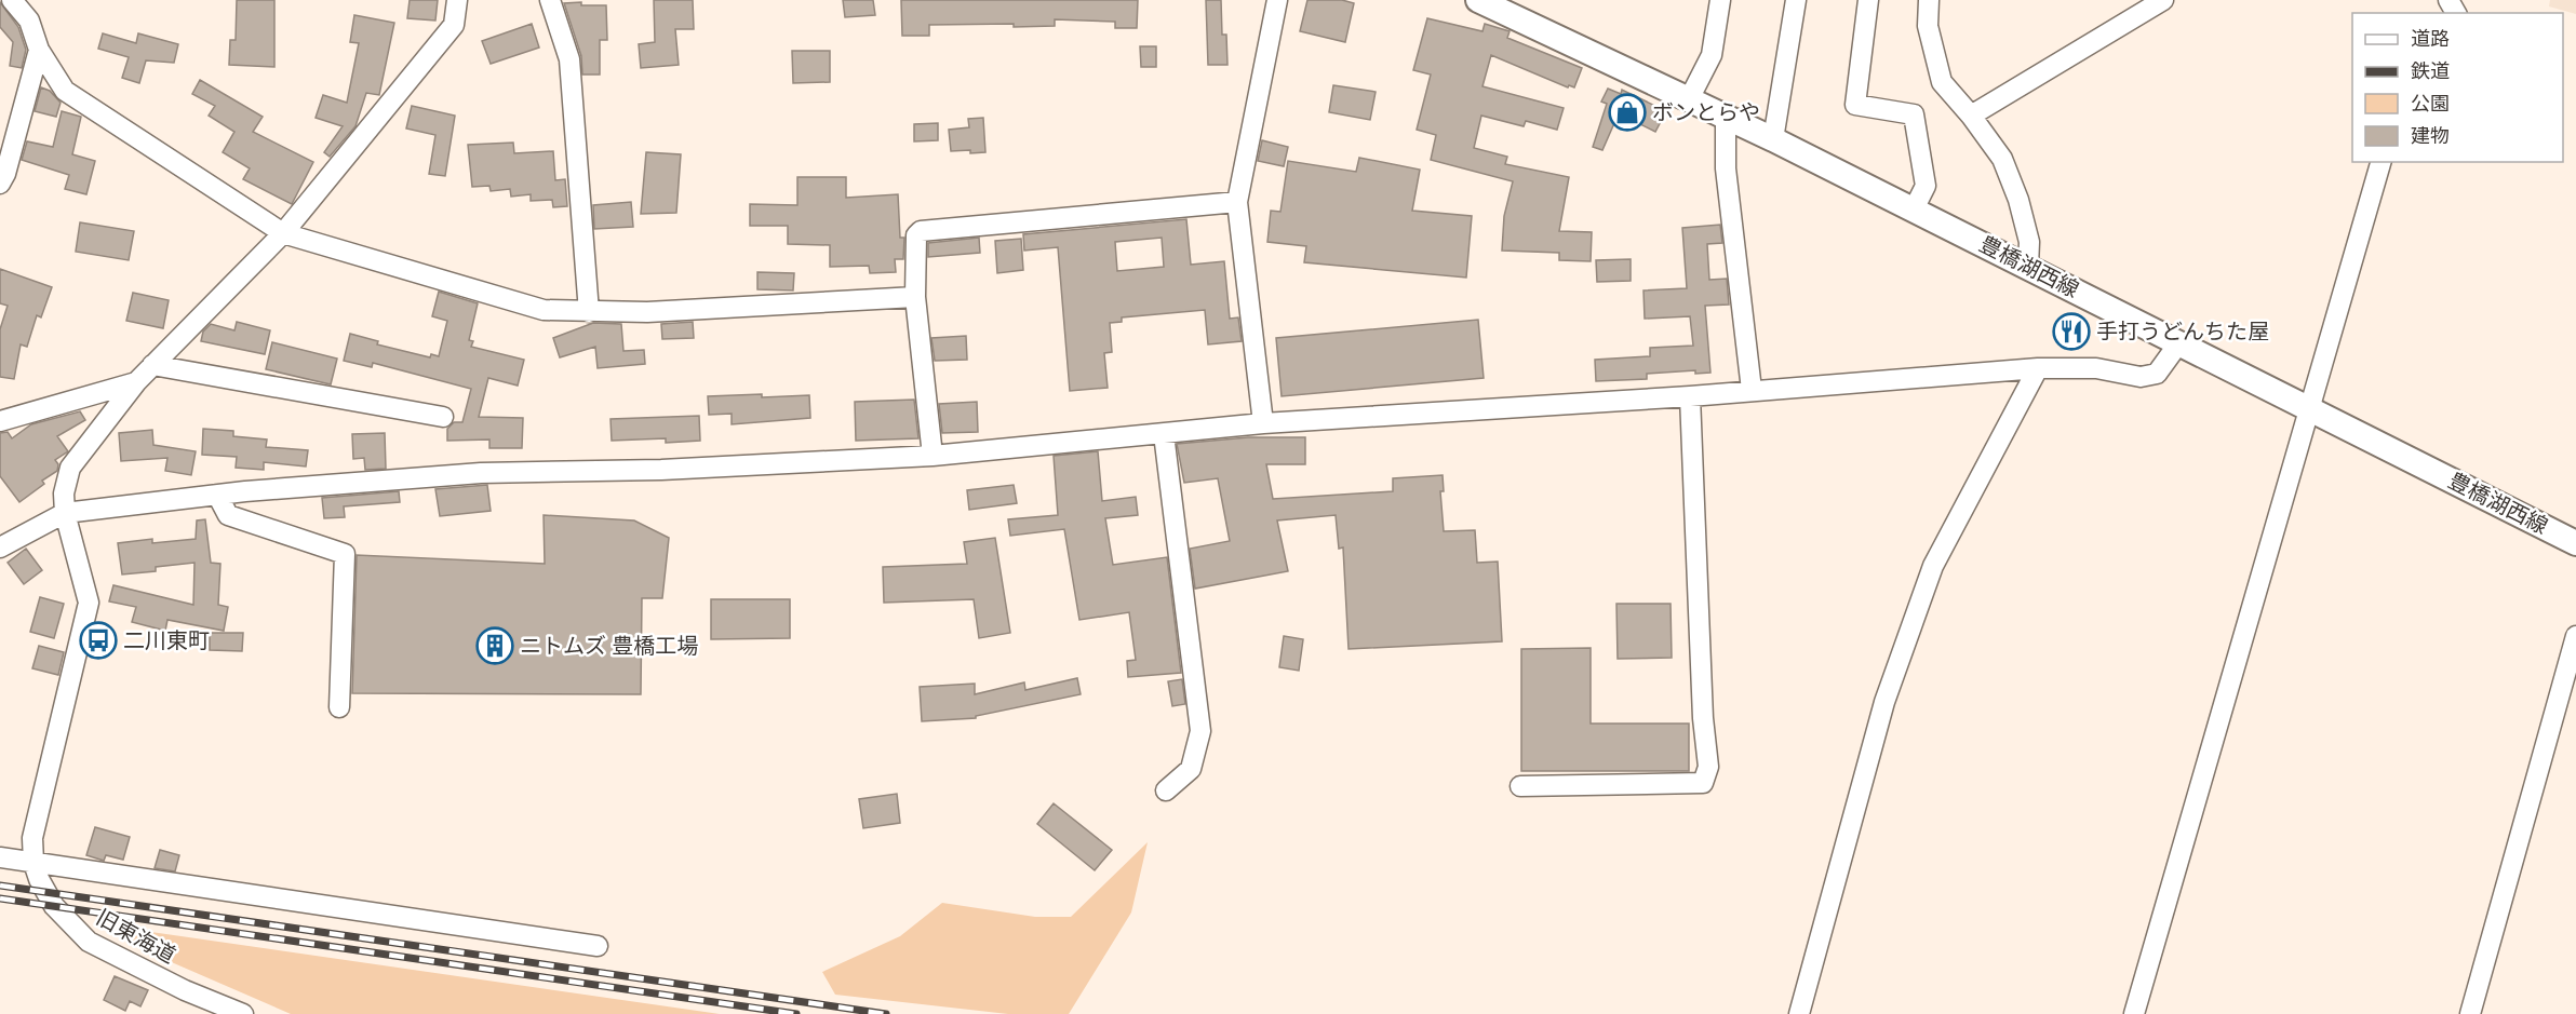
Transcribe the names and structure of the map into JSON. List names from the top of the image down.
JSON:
{
  "streets": {
    "main road": ["豊橋湖西線"],
    "street": ["旧東海道"]
  },
  "places": {
    "shop": ["ボンとらや"],
    "restaurant": ["手打うどんちた屋"],
    "bus stop": ["二川東町"],
    "building": ["ニトムズ 豊橋工場"]
  },
  "legend": [
    "道路",
    "鉄道",
    "公園",
    "建物"
  ]
}
